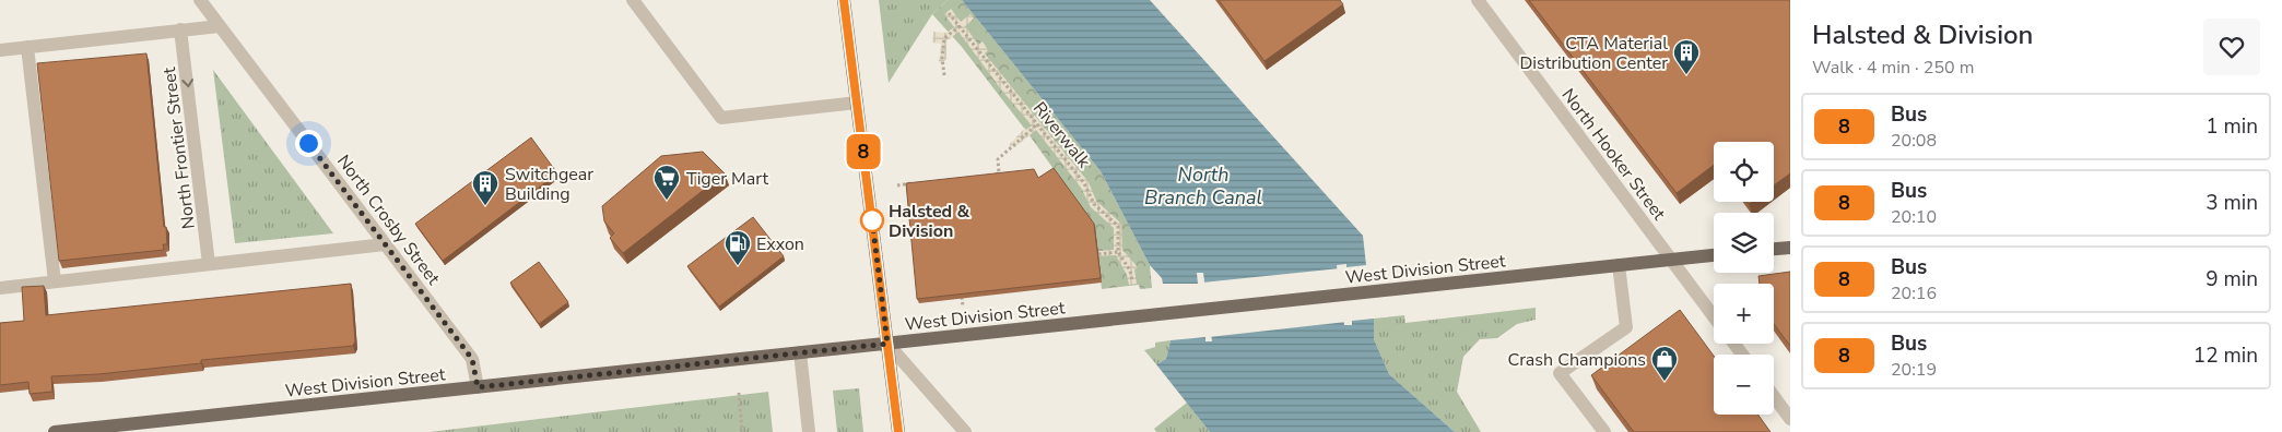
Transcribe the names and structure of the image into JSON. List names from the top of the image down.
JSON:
{
  "streets": {
    "main road": ["West Division Street"],
    "street": ["North Frontier Street", "North Hooker Street", "North Crosby Street"],
    "path": ["Riverwalk"]
  },
  "crossings": [
    ["North Hooker Street", "West Division Street"],
    ["North Crosby Street", "West Division Street"]
  ],
  "one_way": ["North Frontier Street"],
  "water": ["North Branch Canal"],
  "places": {
    "building": ["CTA Material Distribution Center", "Switchgear Building"],
    "supermarket": ["Tiger Mart"],
    "other": ["Halsted & Division"],
    "fuel station": ["Exxon"],
    "shop": ["Crash Champions"]
  },
  "lines": ["bus line 8"],
  "page": {
    "on_map": "8",
    "heading": ["Halsted & Division", "Walk · 4 min · 250 m"],
    "list": [
      {
        "mark": "8",
        "name": "Bus",
        "note": "20:08",
        "value": "1 min"
      },
      {
        "mark": "8",
        "name": "Bus",
        "note": "20:10",
        "value": "3 min"
      },
      {
        "mark": "8",
        "name": "Bus",
        "note": "20:16",
        "value": "9 min"
      },
      {
        "mark": "8",
        "name": "Bus",
        "note": "20:19",
        "value": "12 min"
      }
    ],
    "map_buttons": ["+", "−"]
  }
}
